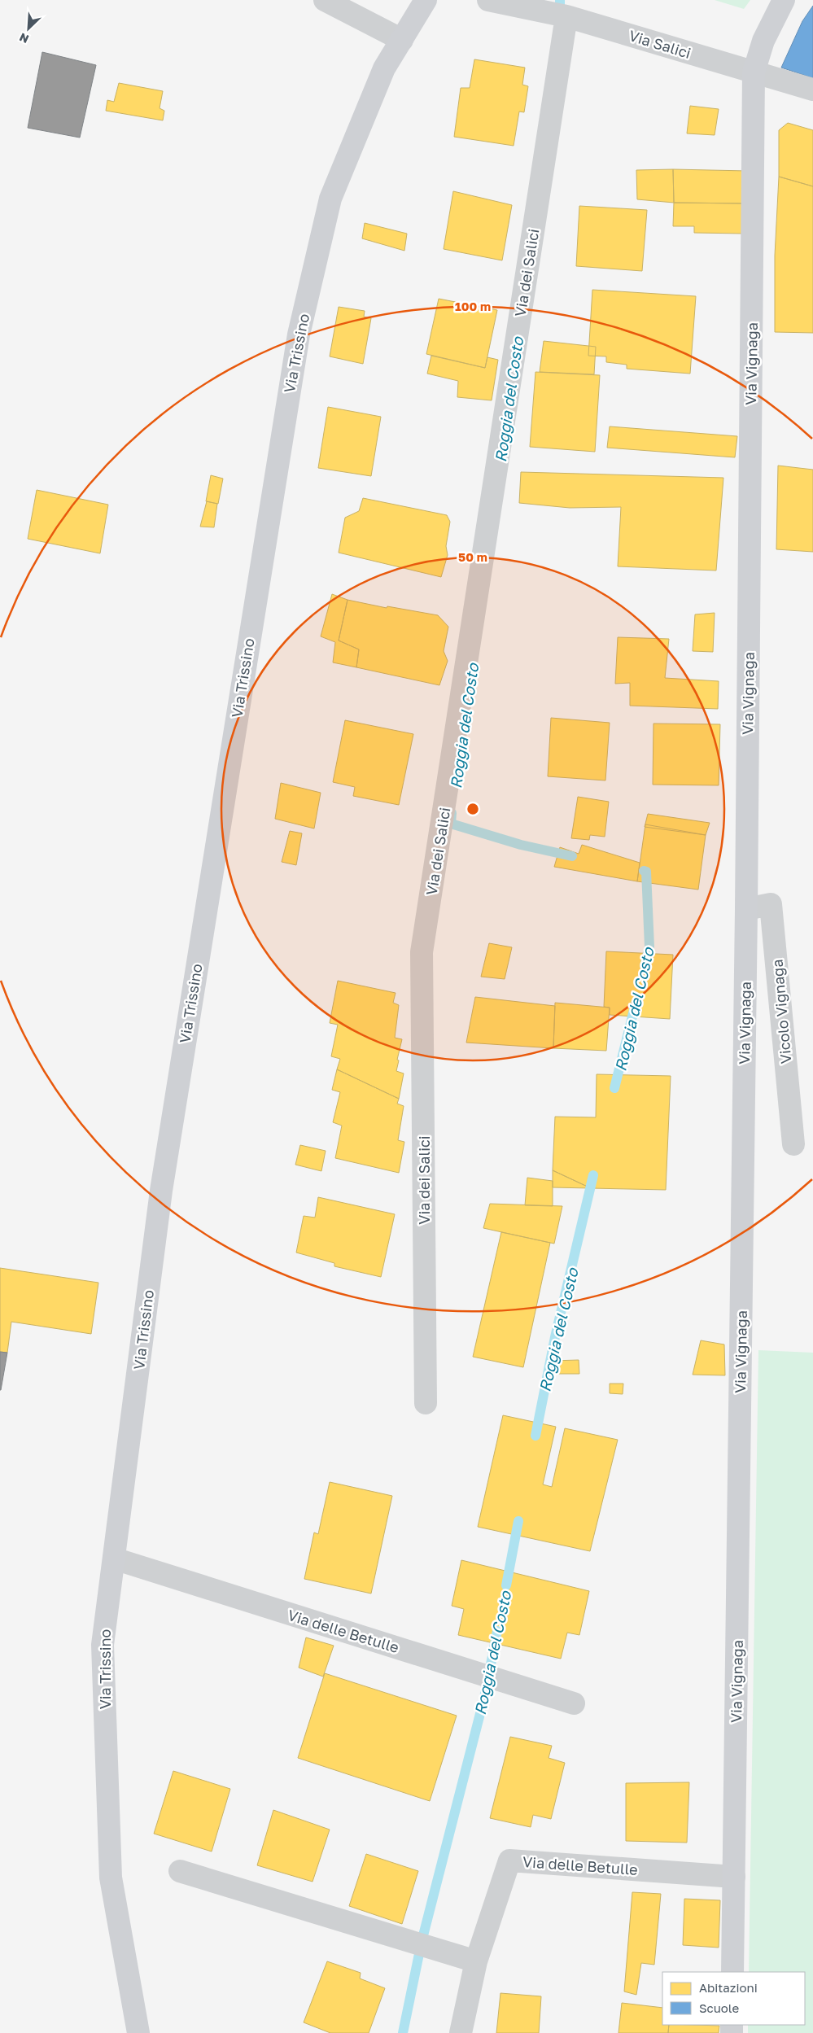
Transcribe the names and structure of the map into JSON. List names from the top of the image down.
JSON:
{
  "streets": {
    "main road": ["Via Trissino", "Via Vignaga"],
    "street": [
      "Via Salici",
      "Via dei Salici",
      "Vicolo Vignaga",
      "Via delle Betulle"
    ]
  },
  "crossings": [
    ["Via Salici", "Via dei Salici"],
    ["Via Salici", "Via Vignaga"],
    ["Via Trissino", "Via delle Betulle"],
    ["Via Vignaga", "Vicolo Vignaga"],
    ["Via Vignaga", "Via delle Betulle"]
  ],
  "water": ["Roggia del Costo"],
  "legend": ["Abitazioni", "Scuole"],
  "north": "bottom left",
  "rings": ["100 m", "50 m"]
}
